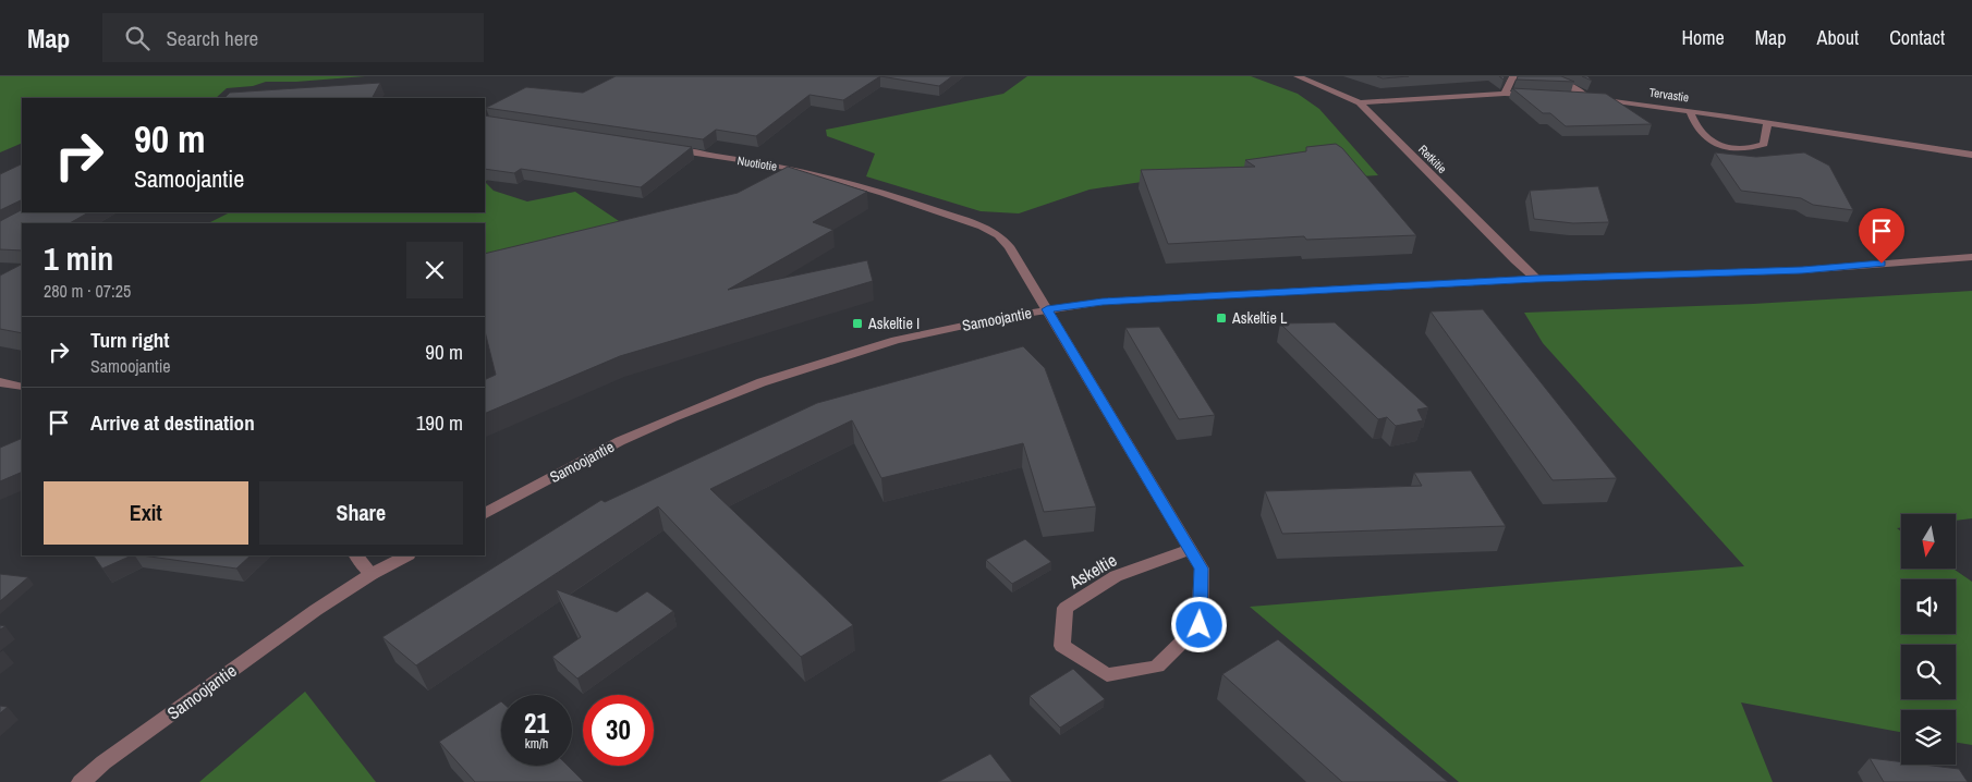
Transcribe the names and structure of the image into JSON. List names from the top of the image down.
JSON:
{
  "streets": {
    "street": [
      "Tervastie",
      "Retkitie",
      "Nuotiotie",
      "Samoojantie",
      "Askeltie"
    ]
  },
  "crossings": [
    ["Retkitie", "Samoojantie"],
    ["Nuotiotie", "Samoojantie"],
    ["Nuotiotie", "Askeltie"],
    ["Samoojantie", "Askeltie"]
  ],
  "places": {
    "transit": ["Askeltie L", "Askeltie I"]
  },
  "north": "bottom",
  "page": {
    "header": "Map",
    "search": "Search here",
    "nav": [
      "Home",
      "Map",
      "About",
      "Contact"
    ],
    "turn": ["90 m", "Samoojantie"],
    "heading": ["1 min", "280 m · 07:25"],
    "list": [
      {
        "name": "Turn right",
        "note": "Samoojantie",
        "value": "90 m"
      },
      {
        "name": "Arrive at destination",
        "value": "190 m"
      }
    ],
    "buttons": ["Exit", "Share"],
    "speed": "21 km/h",
    "limit": "30"
  }
}
